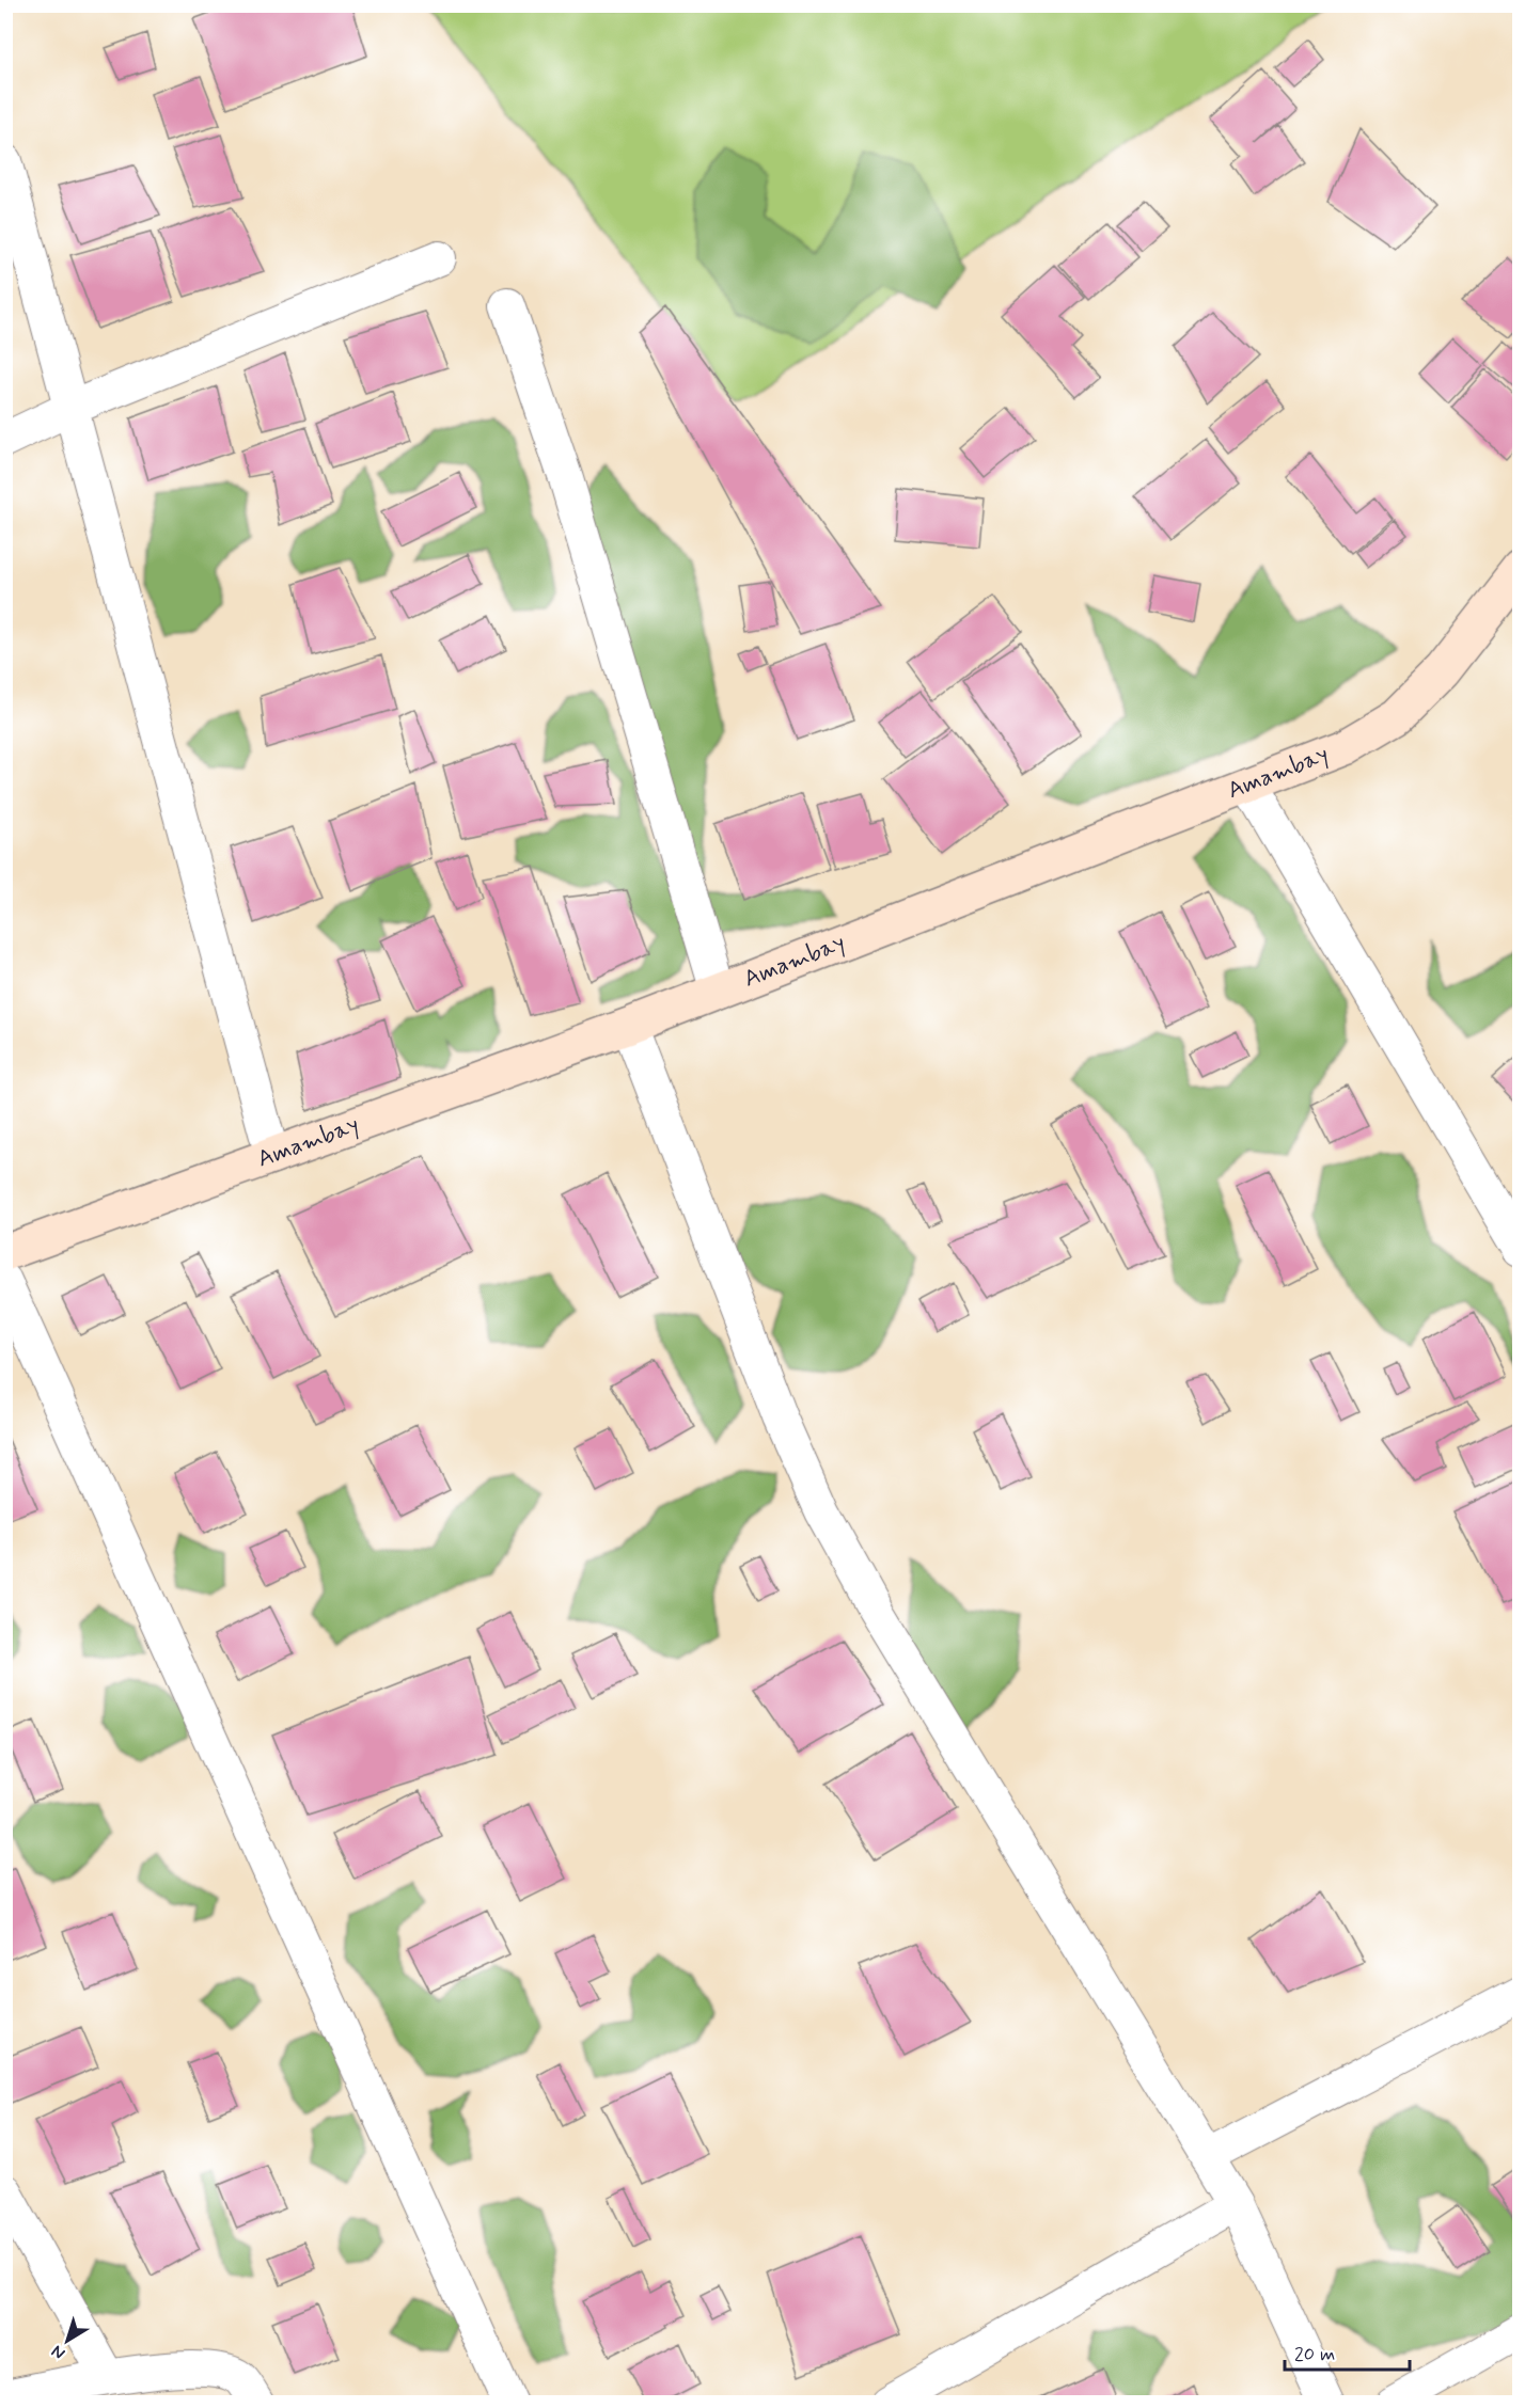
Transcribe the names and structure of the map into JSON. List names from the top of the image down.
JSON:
{
  "streets": {
    "street": ["Amambay"]
  },
  "scale_bar": "20 m",
  "north": "bottom left"
}
